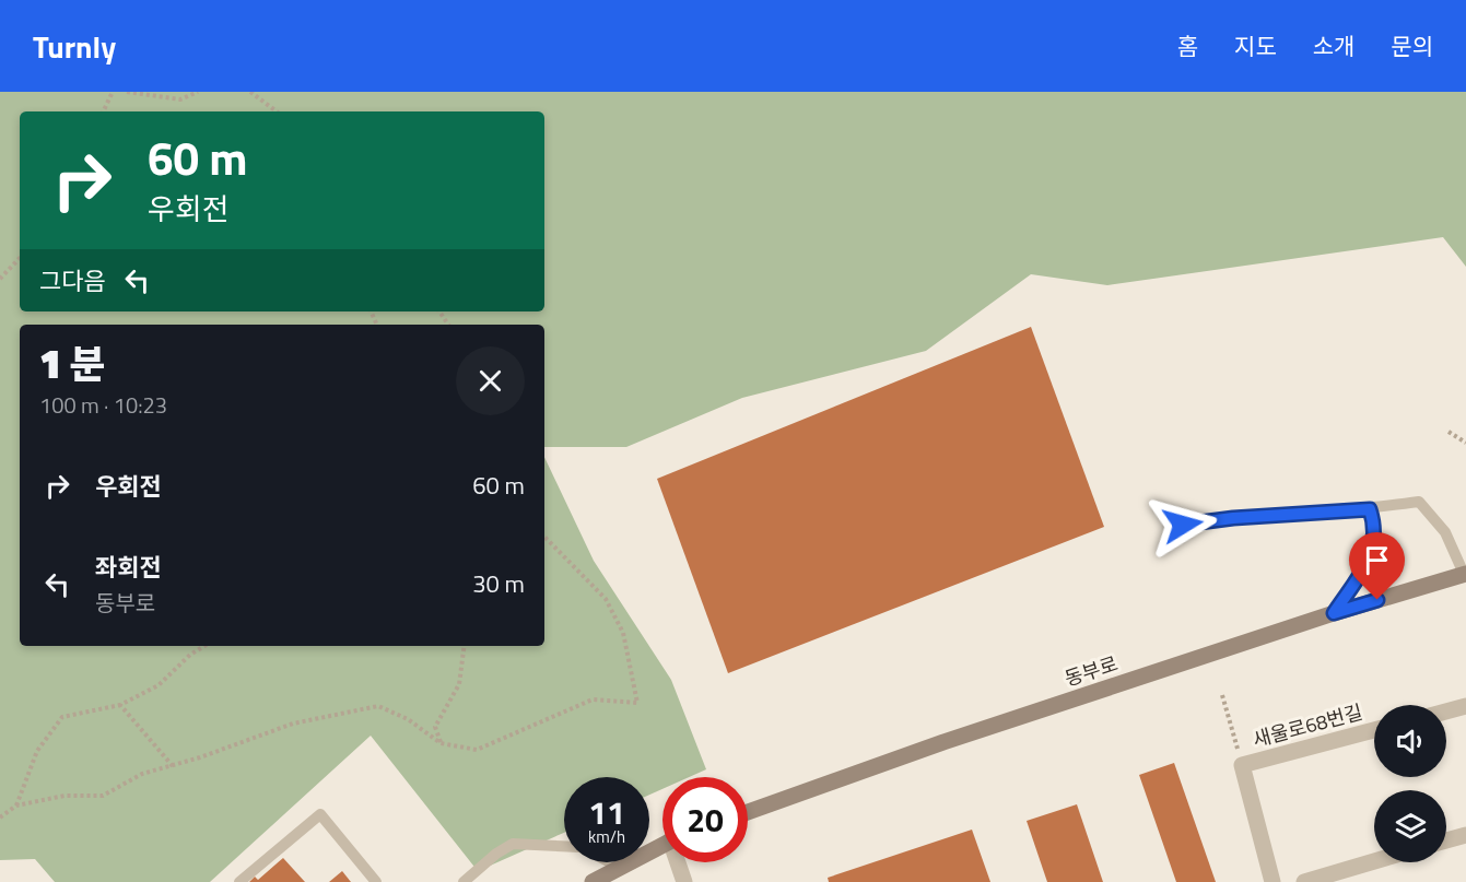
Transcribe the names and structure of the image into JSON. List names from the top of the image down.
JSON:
{
  "streets": {
    "main road": ["동부로"],
    "street": ["새울로68번길"]
  },
  "page": {
    "header": "Turnly",
    "nav": [
      "홈",
      "지도",
      "소개",
      "문의"
    ],
    "turn": ["60 m", "우회전"],
    "then": "그다음",
    "heading": ["1 분", "100 m · 10:23"],
    "list": [
      {
        "name": "우회전",
        "value": "60 m"
      },
      {
        "name": "좌회전",
        "note": "동부로",
        "value": "30 m"
      }
    ],
    "speed": "11 km/h",
    "limit": "20"
  }
}
